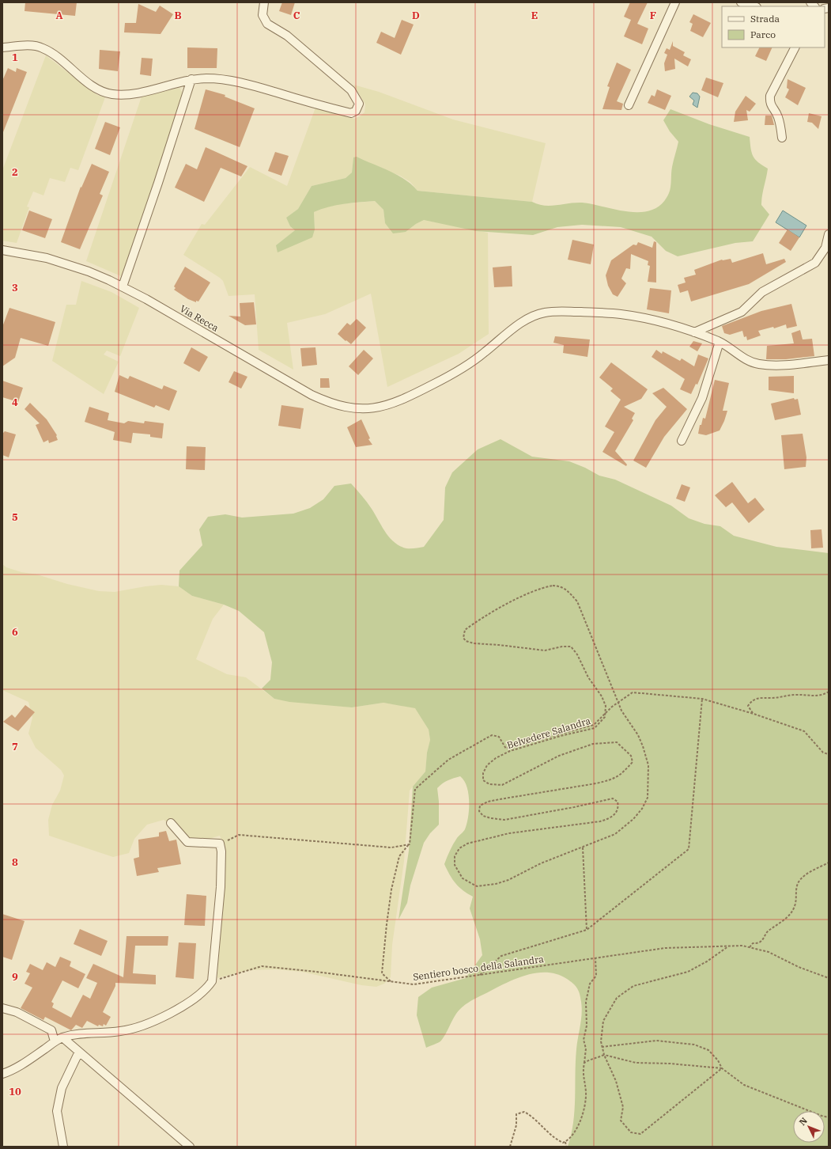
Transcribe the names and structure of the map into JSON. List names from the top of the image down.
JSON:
{
  "streets": {
    "street": ["Via Recca"],
    "path": ["Belvedere Salandra", "Sentiero bosco della Salandra"]
  },
  "legend": ["Strada", "Parco"],
  "north": "top left",
  "grid": {
    "columns": [
      "A",
      "B",
      "C",
      "D",
      "E",
      "F"
    ],
    "rows": [
      "1",
      "2",
      "3",
      "4",
      "5",
      "6",
      "7",
      "8",
      "9",
      "10"
    ]
  }
}
